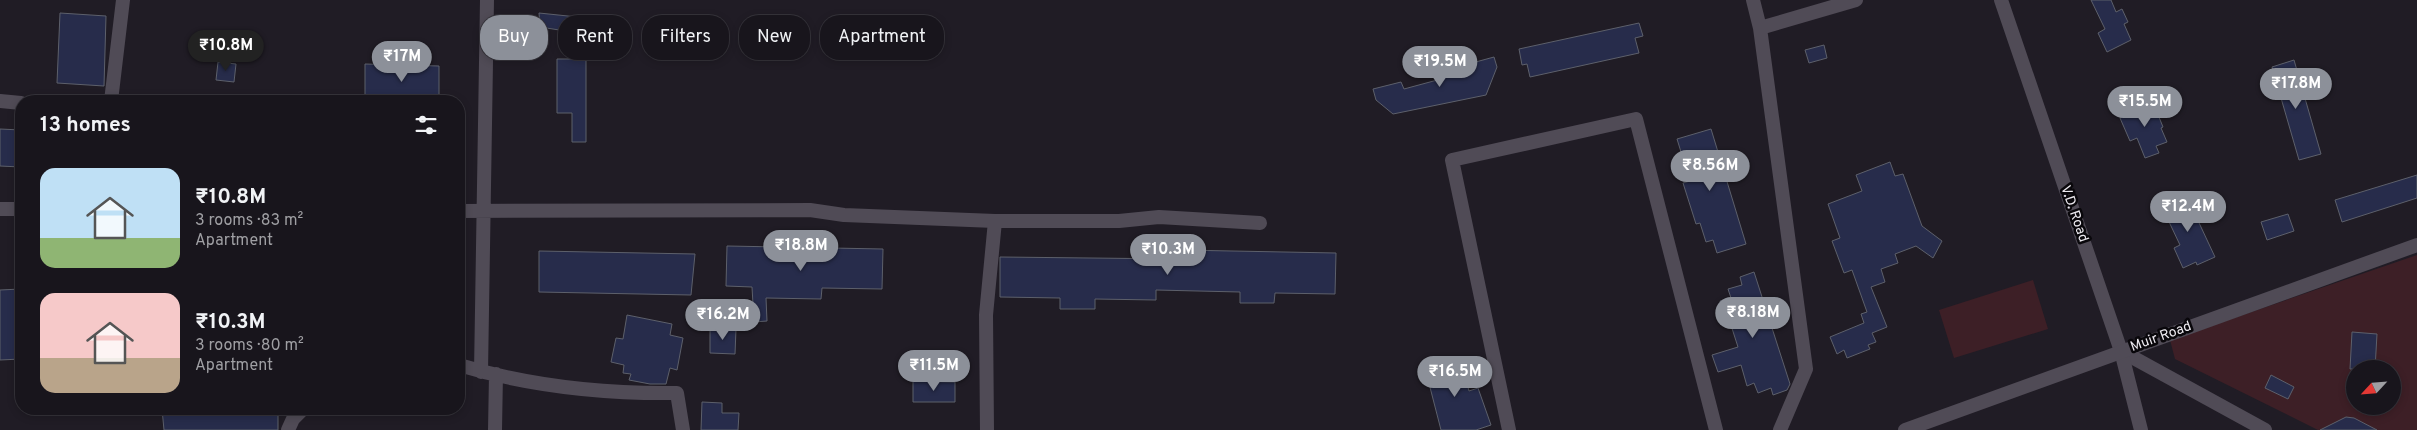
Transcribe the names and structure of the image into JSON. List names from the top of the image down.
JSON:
{
  "streets": {
    "street": ["V.D. Road", "Muir Road"]
  },
  "crossings": [
    ["V.D. Road", "Muir Road"]
  ],
  "north": "bottom left",
  "page": {
    "chip": [
      "Buy",
      "Rent",
      "Filters",
      "New",
      "Apartment"
    ],
    "price": [
      "₹10.8M",
      "₹17M",
      "₹19.5M",
      "₹17.8M",
      "₹15.5M",
      "₹8.56M",
      "₹12.4M",
      "₹18.8M",
      "₹10.3M",
      "₹8.18M",
      "₹16.2M",
      "₹11.5M",
      "₹16.5M"
    ],
    "heading": "13 homes",
    "list": [
      {
        "name": "₹10.8M",
        "note": "3 rooms · 83 m² · Apartment"
      },
      {
        "name": "₹10.3M",
        "note": "3 rooms · 80 m² · Apartment"
      }
    ]
  }
}
